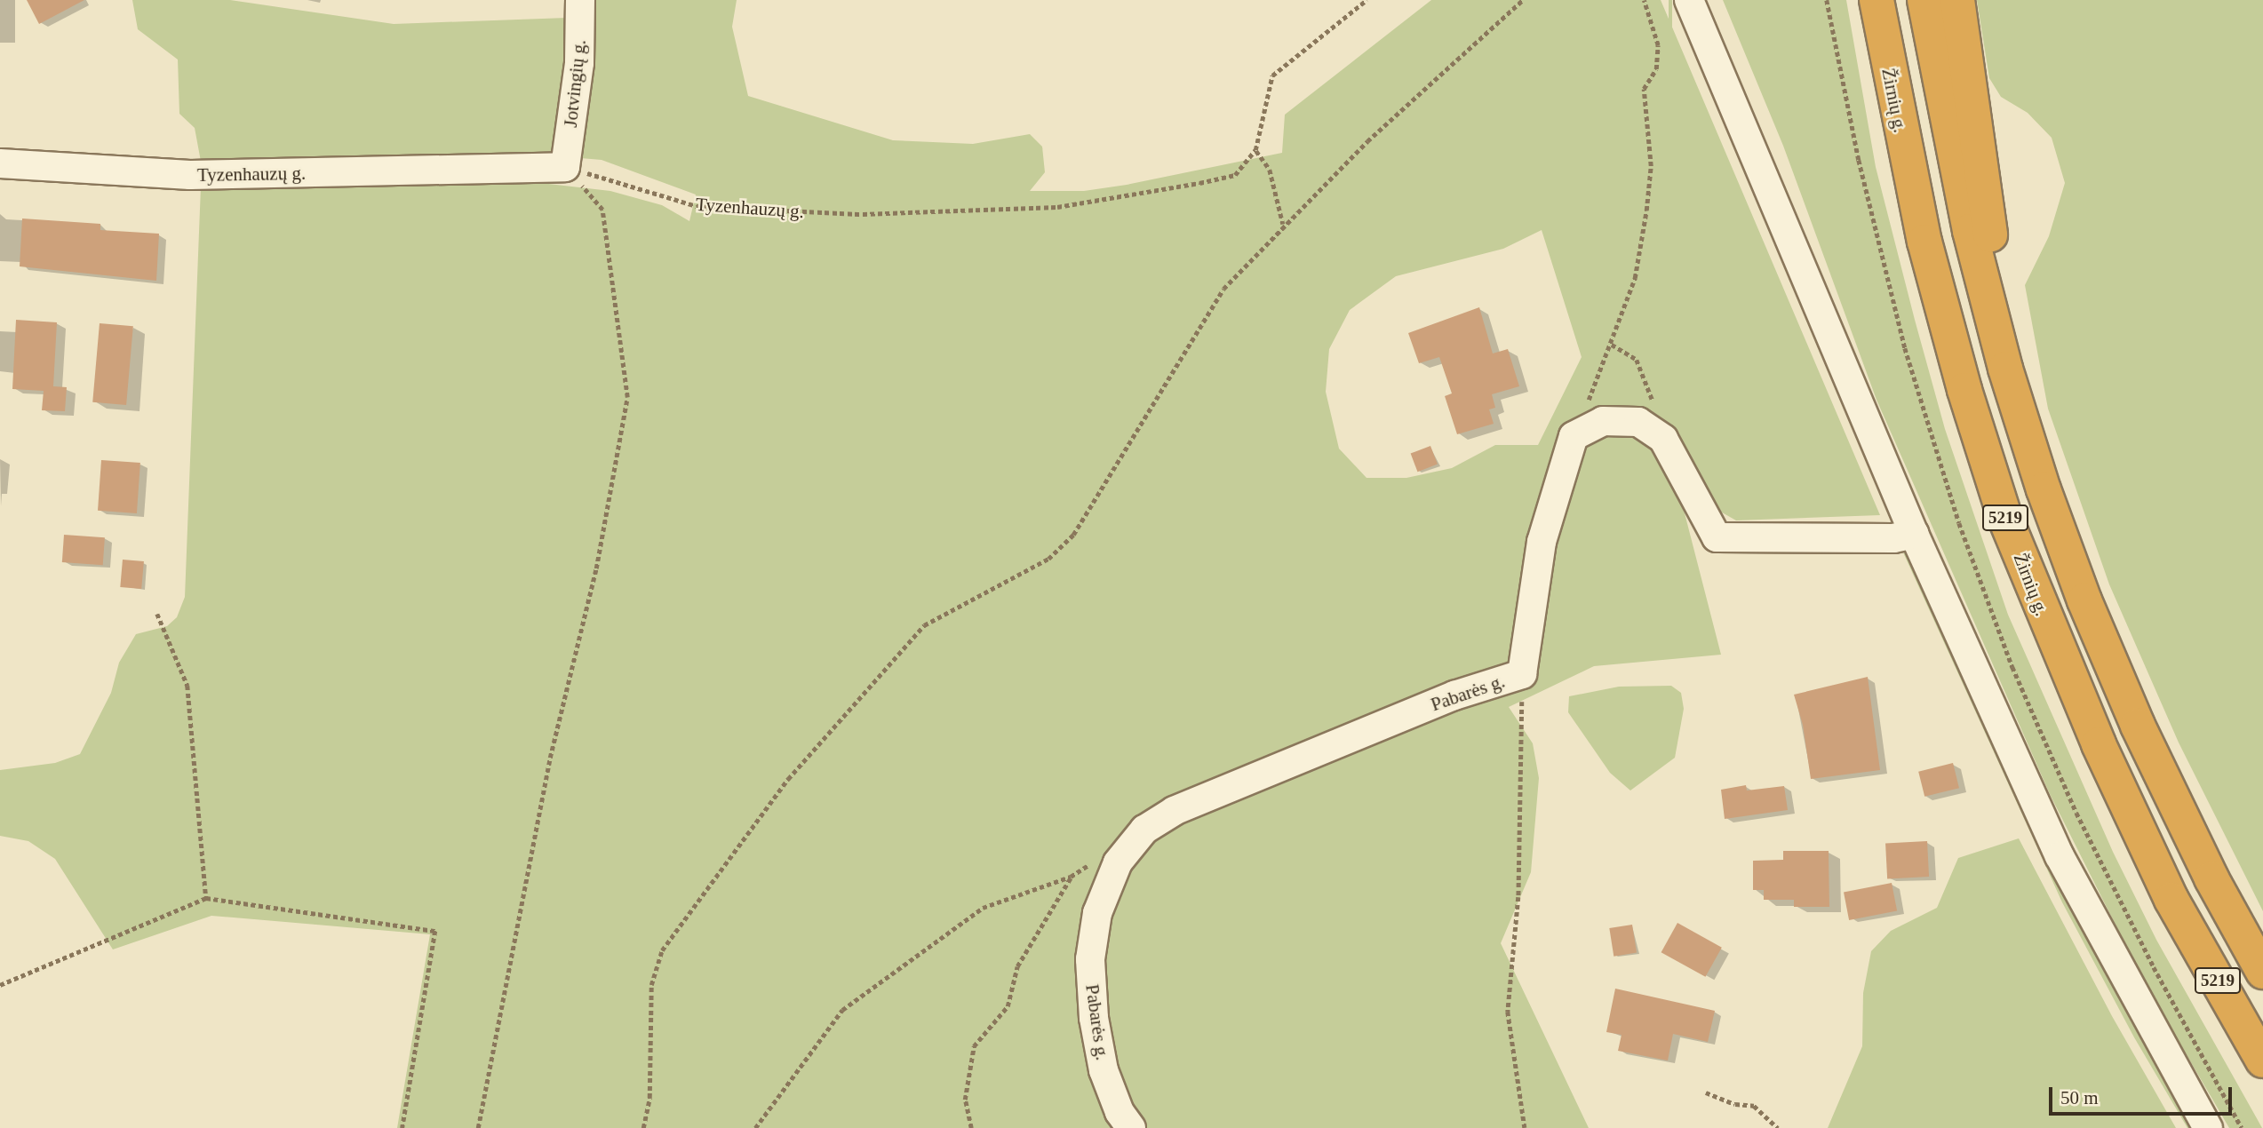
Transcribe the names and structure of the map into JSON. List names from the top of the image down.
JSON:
{
  "streets": {
    "highway": ["Žirnių g.", "5219"],
    "street": ["Jotvingių g.", "Tyzenhauzų g.", "Pabarės g."]
  },
  "crossings": [
    ["Jotvingių g.", "Tyzenhauzų g."]
  ],
  "scale_bar": "50 m"
}
